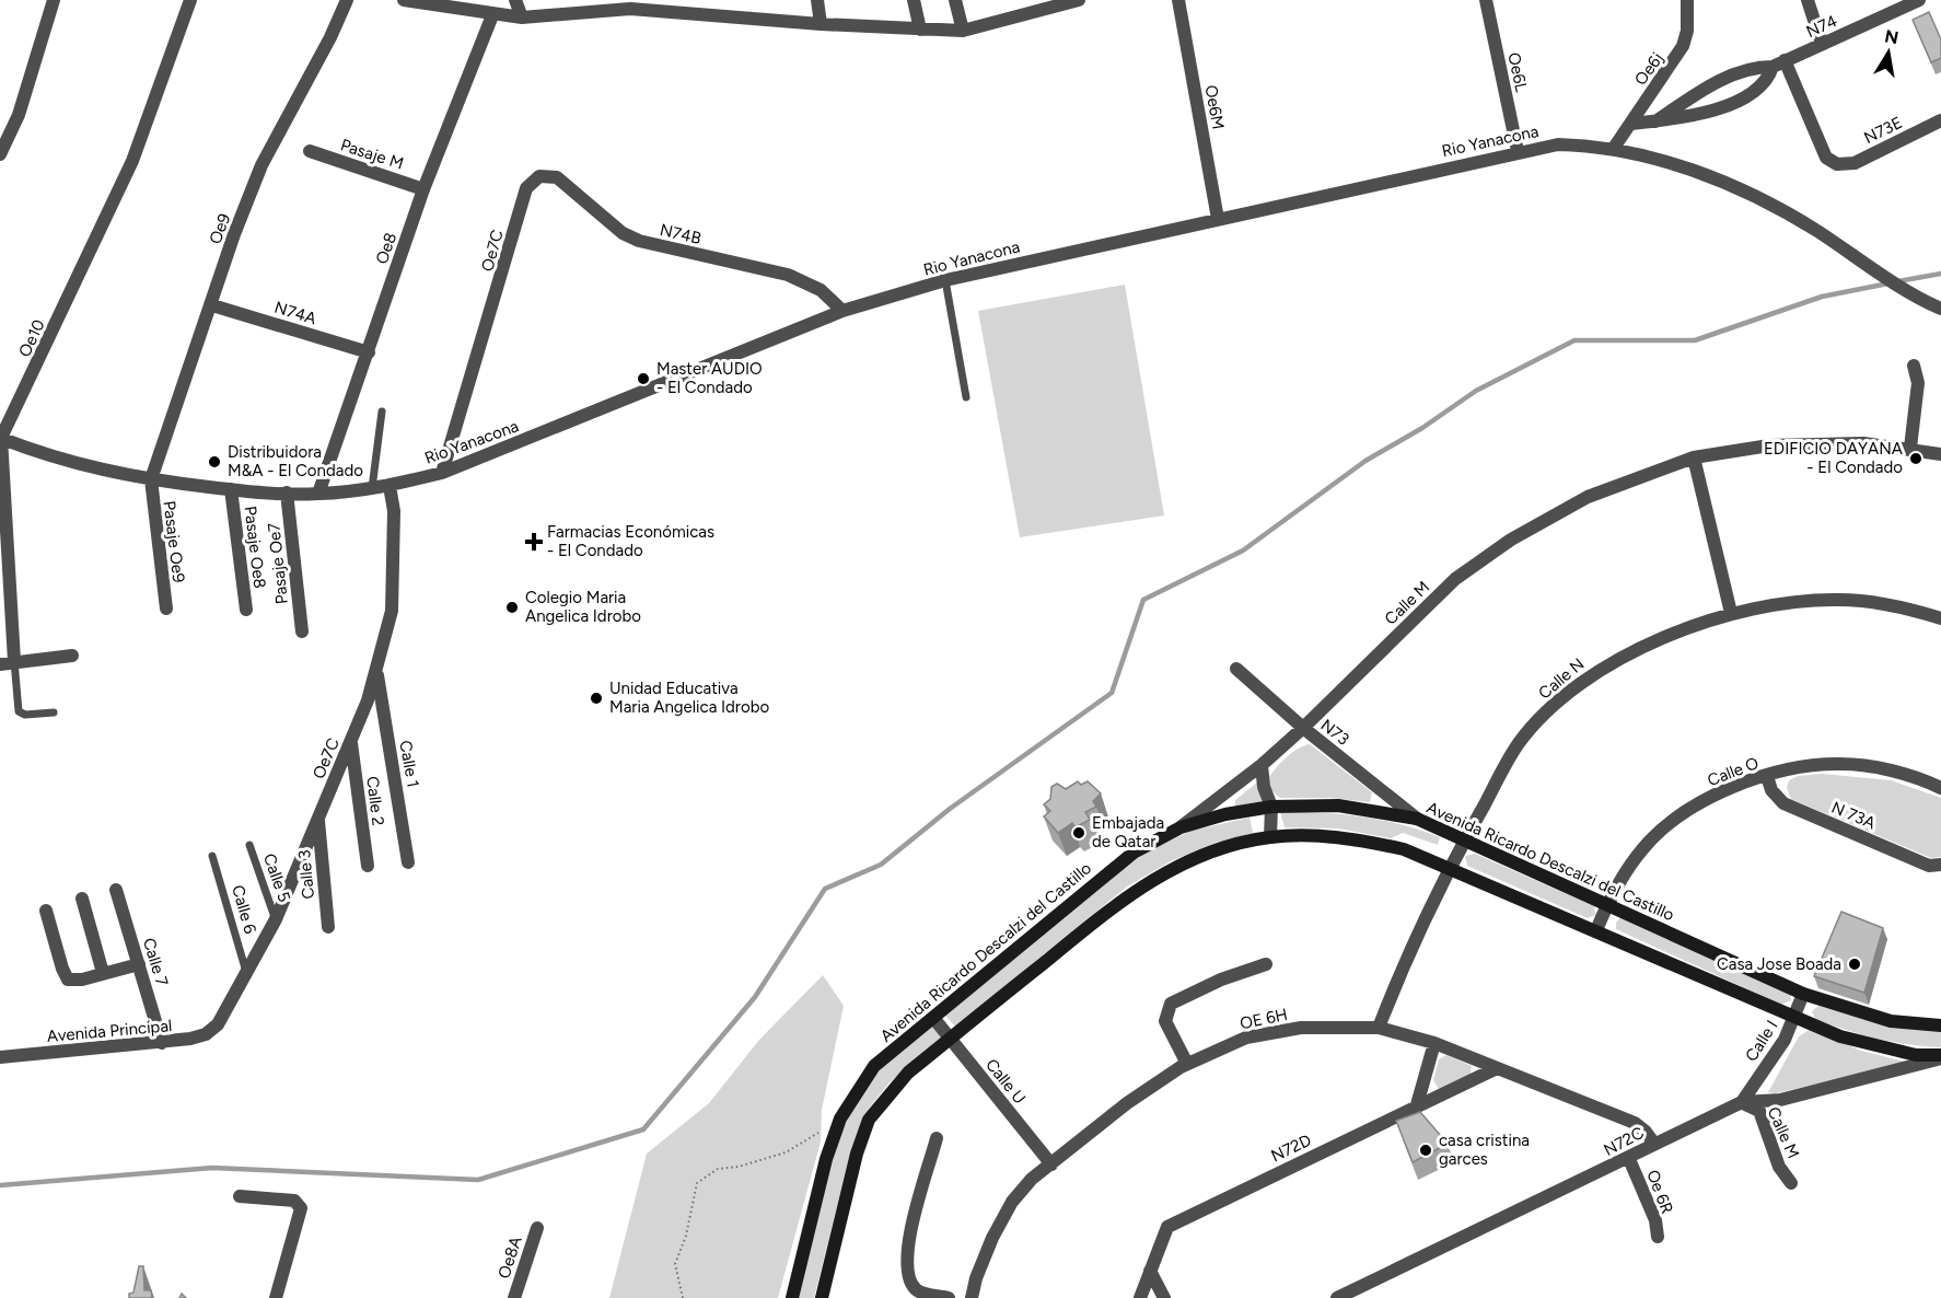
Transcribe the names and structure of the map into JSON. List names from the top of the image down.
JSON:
{
  "streets": {
    "street": [
      "N74",
      "Oe6j",
      "Oe6L",
      "Oe6M",
      "N73E",
      "Rio Yanacona",
      "Pasaje M",
      "Oe9",
      "N74B",
      "Oe8",
      "Oe7C",
      "N74A",
      "Oe10",
      "Pasaje Oe9",
      "Pasaje Oe8",
      "Pasaje Oe7",
      "Calle M",
      "Calle N",
      "N73",
      "Calle 1",
      "Calle O",
      "Calle 2",
      "N 73A",
      "Avenida Ricardo Descalzi del Castillo",
      "Calle 3",
      "Calle 7",
      "OE 6H",
      "Avenida Principal",
      "Calle I",
      "Calle U",
      "N72C",
      "N72D",
      "Oe 6R",
      "Oe8A"
    ],
    "lane": ["Calle 5", "Calle 6"]
  },
  "crossings": [
    ["N74", "N73E"],
    ["Oe6j", "Rio Yanacona"],
    ["Oe6L", "Rio Yanacona"],
    ["Oe6M", "Rio Yanacona"],
    ["Rio Yanacona", "Oe9"],
    ["Rio Yanacona", "N74B"],
    ["Rio Yanacona", "Oe8"],
    ["Rio Yanacona", "Oe7C"],
    ["Rio Yanacona", "Oe10"],
    ["Rio Yanacona", "Pasaje Oe9"],
    ["Rio Yanacona", "Pasaje Oe8"],
    ["Rio Yanacona", "Pasaje Oe7"],
    ["Pasaje M", "Oe8"],
    ["Oe9", "N74A"],
    ["Oe9", "Pasaje Oe9"],
    ["N74B", "Oe7C"],
    ["Oe8", "N74A"],
    ["Oe7C", "Calle 1"],
    ["Oe7C", "Calle 2"],
    ["Oe7C", "Calle 3"],
    ["Oe7C", "Calle 5"],
    ["Oe7C", "Calle 6"],
    ["Oe7C", "Avenida Principal"],
    ["Calle M", "N73"],
    ["Calle M", "Avenida Ricardo Descalzi del Castillo"],
    ["Calle M", "Calle I"],
    ["Calle M", "N72C"],
    ["Calle N", "Avenida Ricardo Descalzi del Castillo"],
    ["Calle N", "OE 6H"],
    ["N73", "Avenida Ricardo Descalzi del Castillo"],
    ["Calle O", "N 73A"],
    ["Calle O", "Avenida Ricardo Descalzi del Castillo"],
    ["Avenida Ricardo Descalzi del Castillo", "Calle I"],
    ["Avenida Ricardo Descalzi del Castillo", "Calle U"],
    ["Calle 7", "Avenida Principal"],
    ["OE 6H", "Calle U"],
    ["OE 6H", "N72C"],
    ["OE 6H", "N72D"],
    ["Calle I", "N72C"],
    ["N72C", "Oe 6R"]
  ],
  "places": {
    "other": [
      "Master AUDIO - El Condado",
      "EDIFICIO DAYANA - El Condado",
      "Distribuidora M&A - El Condado",
      "Colegio Maria Angelica Idrobo",
      "Unidad Educativa Maria Angelica Idrobo",
      "Embajada de Qatar",
      "Casa Jose Boada",
      "casa cristina garces"
    ],
    "health": ["Farmacias Económicas - El Condado"]
  },
  "north": "top"
}
